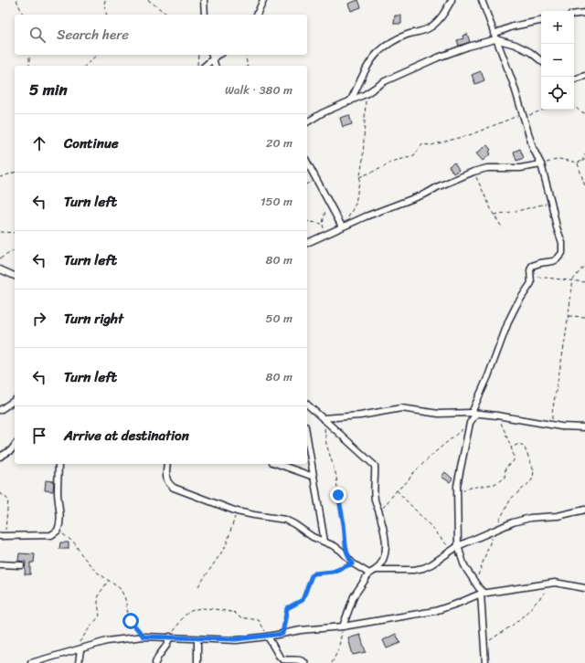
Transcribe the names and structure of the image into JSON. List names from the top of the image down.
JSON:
{
  "page": {
    "map_buttons": ["+", "−"],
    "search": "Search here",
    "heading": ["5 min", "Walk · 380 m"],
    "list": [
      ["Continue", "20 m"],
      ["Turn left", "150 m"],
      ["Turn left", "80 m"],
      ["Turn right", "50 m"],
      ["Turn left", "80 m"],
      "Arrive at destination"
    ]
  }
}
